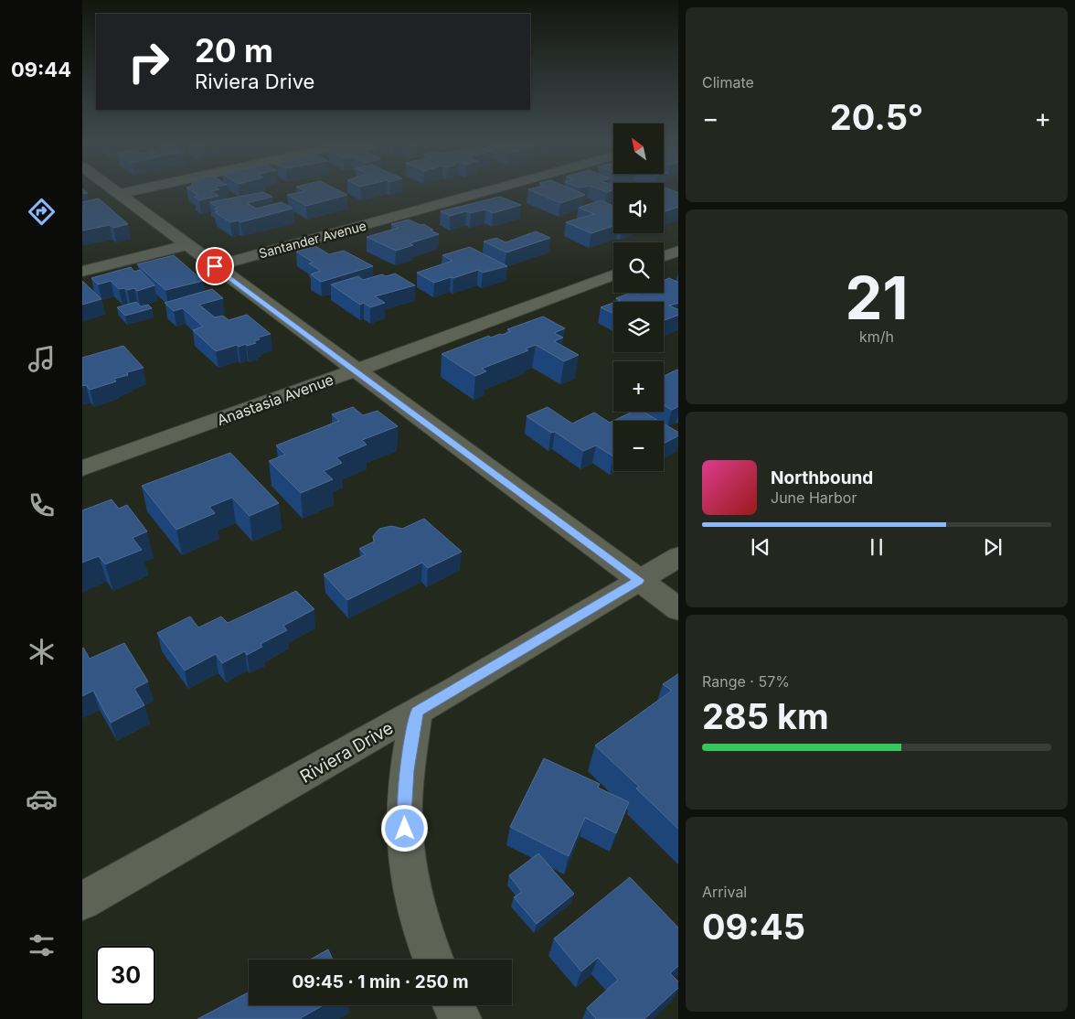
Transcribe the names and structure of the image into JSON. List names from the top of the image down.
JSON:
{
  "streets": {
    "street": ["Santander Avenue", "Anastasia Avenue", "Riviera Drive"]
  },
  "north": "top left",
  "page": {
    "tabs": "09:44",
    "tile": [
      "Climate",
      ["21", "km/h"],
      ["Range · 57%", "285 km"],
      ["Arrival", "09:45"]
    ],
    "turn": ["20 m", "Riviera Drive"],
    "heat": ["−", "20.5°", "+"],
    "map_buttons": ["+", "−"],
    "song": ["Northbound", "June Harbor"],
    "limit": "30",
    "trip": "09:45 · 1 min · 250 m"
  }
}
